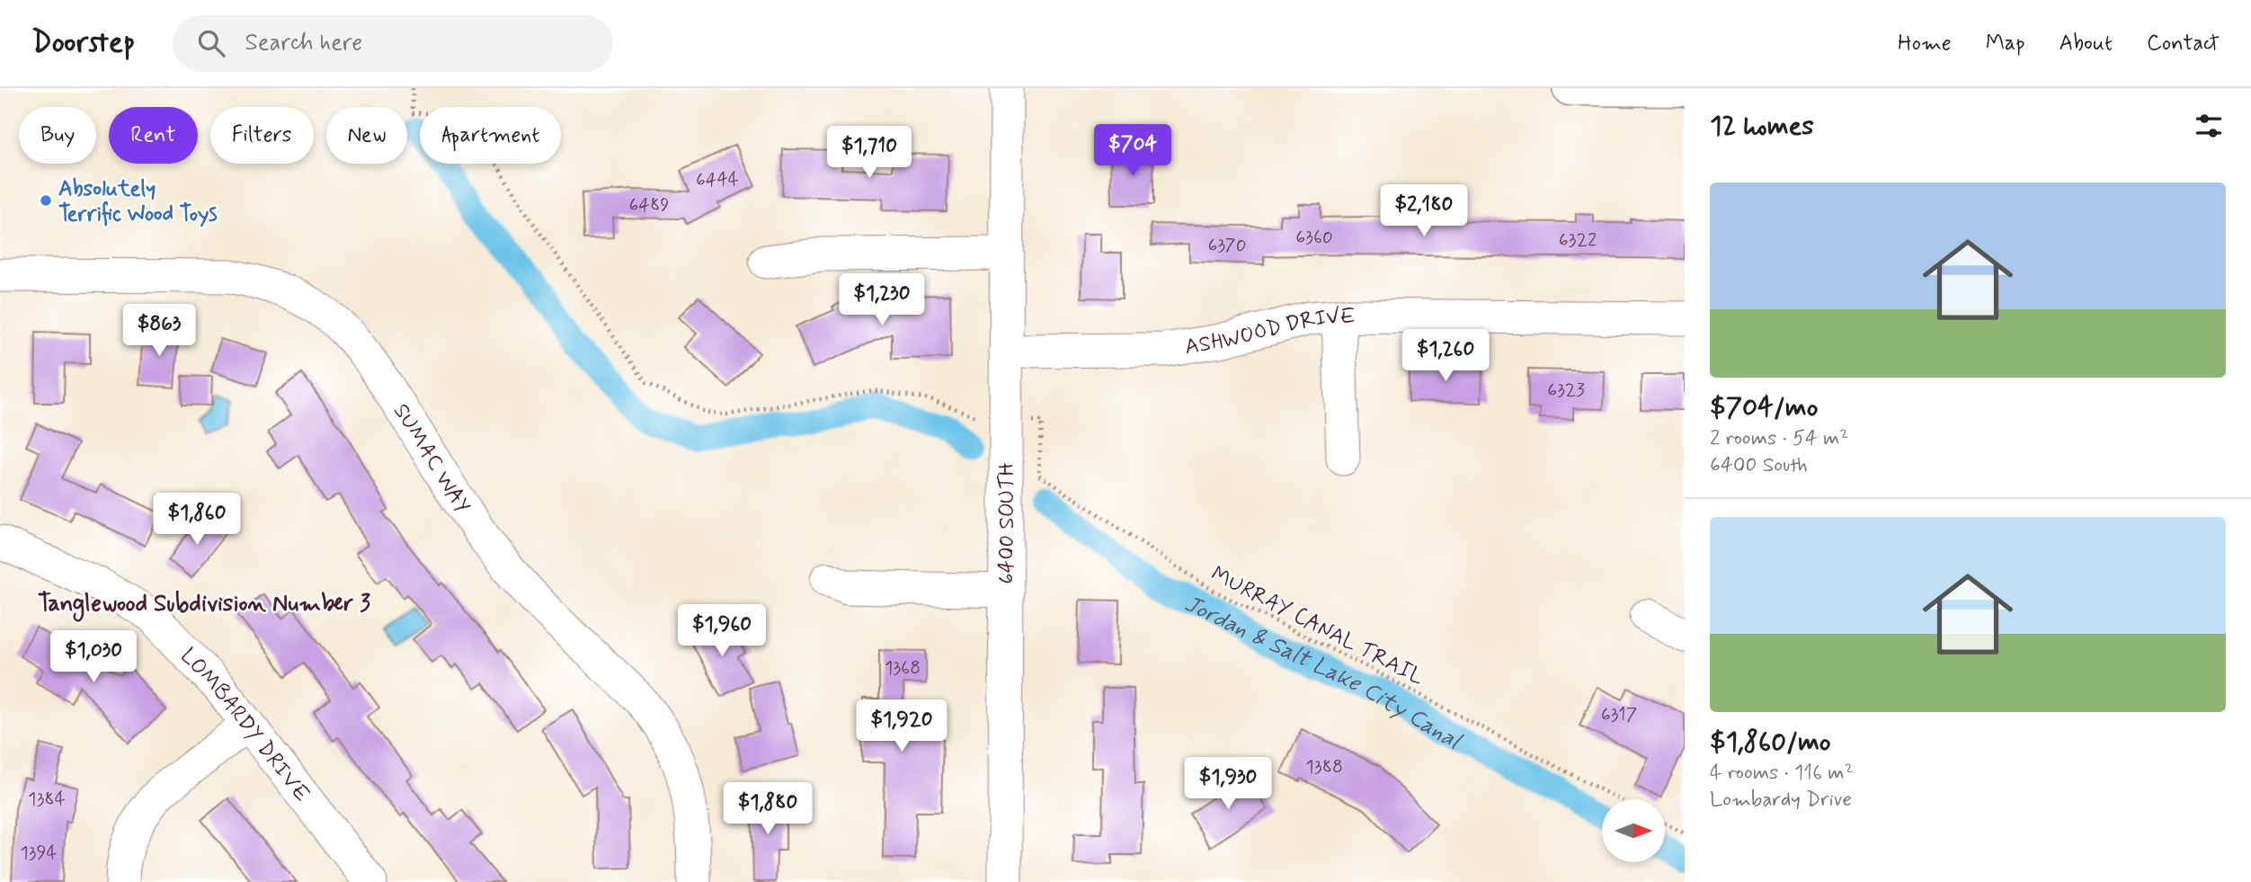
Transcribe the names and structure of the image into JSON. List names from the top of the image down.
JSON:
{
  "streets": {
    "street": [
      "ASHWOOD DRIVE",
      "SUMAC WAY",
      "6400 SOUTH",
      "LOMBARDY DRIVE"
    ],
    "path": ["MURRAY CANAL TRAIL"]
  },
  "crossings": [
    ["ASHWOOD DRIVE", "6400 SOUTH"]
  ],
  "districts": ["Tanglewood Subdivision Number 3"],
  "water": ["Jordan & Salt Lake City Canal"],
  "places": ["Absolutely Terrific Wood Toys"],
  "house_numbers": [
    "6444",
    "6489",
    "6360",
    "6322",
    "6370",
    "6323",
    "1368",
    "6317",
    "1388",
    "1384",
    "1394"
  ],
  "north": "right",
  "page": {
    "header": "Doorstep",
    "search": "Search here",
    "nav": [
      "Home",
      "Map",
      "About",
      "Contact"
    ],
    "heading": "12 homes",
    "chip": [
      "Buy",
      "Rent",
      "Filters",
      "New",
      "Apartment"
    ],
    "price": [
      "$704",
      "$1,710",
      "$2,180",
      "$1,230",
      "$863",
      "$1,260",
      "$1,860",
      "$1,960",
      "$1,030",
      "$1,920",
      "$1,930",
      "$1,880"
    ],
    "list": [
      {
        "name": "$704/mo",
        "note": "2 rooms · 54 m² · 6400 South"
      },
      {
        "name": "$1,860/mo",
        "note": "4 rooms · 116 m² · Lombardy Drive"
      }
    ]
  }
}
